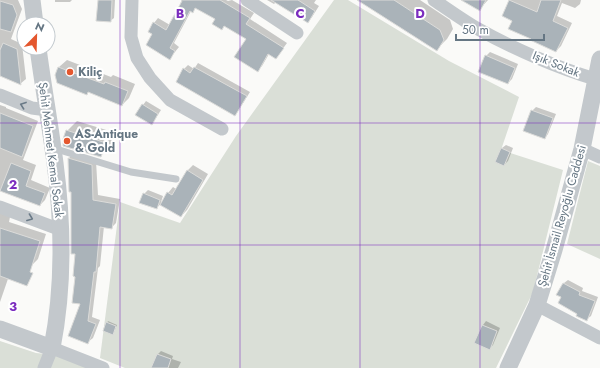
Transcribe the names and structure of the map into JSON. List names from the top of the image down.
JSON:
{
  "streets": {
    "street": ["Işık Sokak", "Şehit Mehmet Kemal Sokak", "Şehit İsmail Reyoğlu Caddesi"]
  },
  "crossings": [
    ["Işık Sokak", "Şehit İsmail Reyoğlu Caddesi"]
  ],
  "places": ["Kiliç", "AS-Antique & Gold"],
  "scale_bar": "50 m",
  "north": "top right",
  "grid": {
    "columns": ["B", "C", "D"],
    "rows": ["2", "3"]
  }
}
